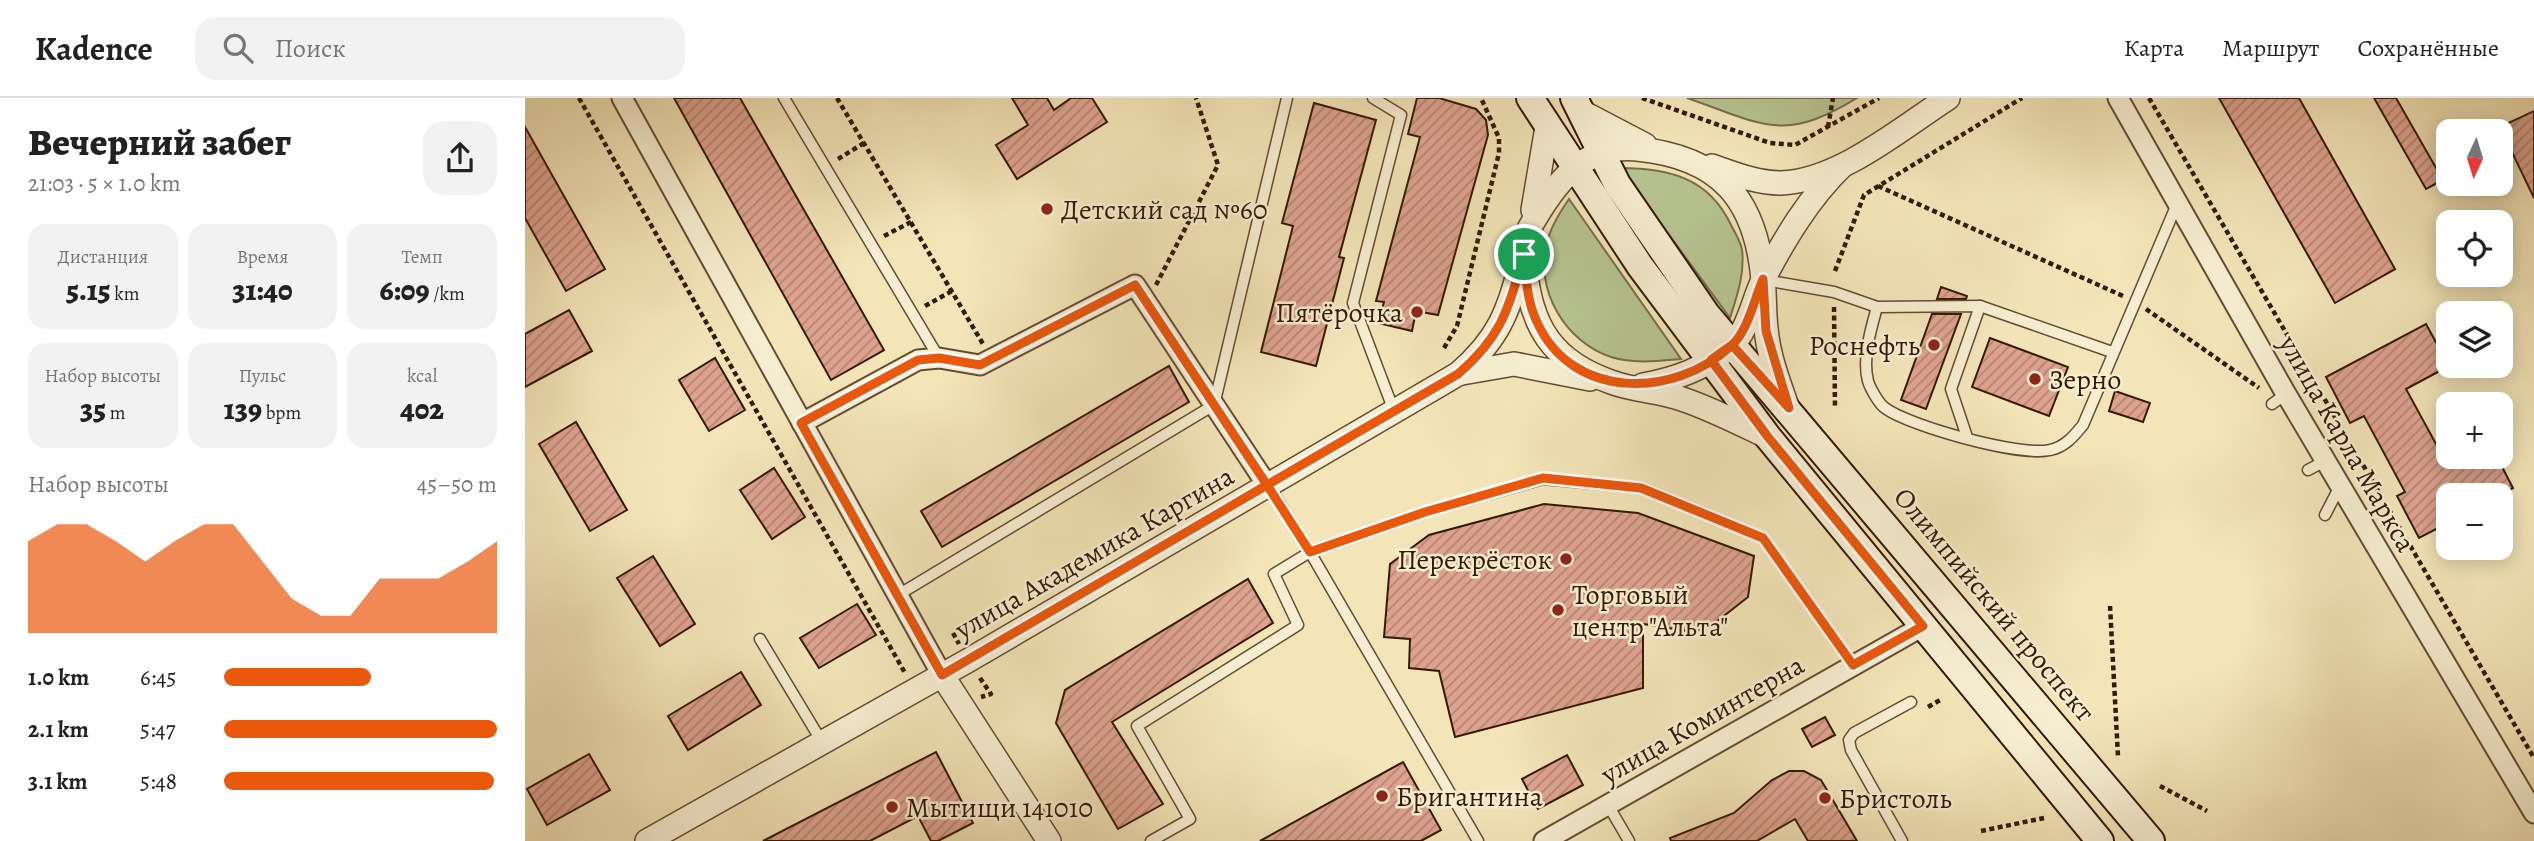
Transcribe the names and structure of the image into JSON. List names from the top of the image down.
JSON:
{
  "streets": {
    "main road": ["Олимпийский проспект"],
    "street": ["улица Карла Маркса", "улица Академика Каргина", "улица Коминтерна"]
  },
  "crossings": [
    ["Олимпийский проспект", "улица Коминтерна"]
  ],
  "places": [
    "Детский сад №60",
    "Пятёрочка",
    "Роснефть",
    "Зерно",
    "Перекрёсток",
    "Торговый центр \"Альта\"",
    "Бригантина",
    "Бристоль",
    "Мытищи 141010"
  ],
  "north": "bottom",
  "page": {
    "header": "Kadence",
    "search": "Поиск",
    "nav": ["Карта", "Маршрут", "Сохранённые"],
    "heading": ["Вечерний забег", "21:03 · 5 × 1.0 km"],
    "map_buttons": ["+", "−"],
    "stats": [
      ["Дистанция", "5.15 km"],
      ["Время", "31:40"],
      ["Темп", "6:09 /km"],
      ["Набор высоты", "35 m"],
      ["Пульс", "139 bpm"],
      ["kcal", "402"]
    ],
    "chart": ["Набор высоты", "45–50 m"],
    "list": [
      {
        "name": "1.0 km",
        "note": "6:45"
      },
      {
        "name": "2.1 km",
        "note": "5:47"
      },
      {
        "name": "3.1 km",
        "note": "5:48"
      }
    ]
  }
}
